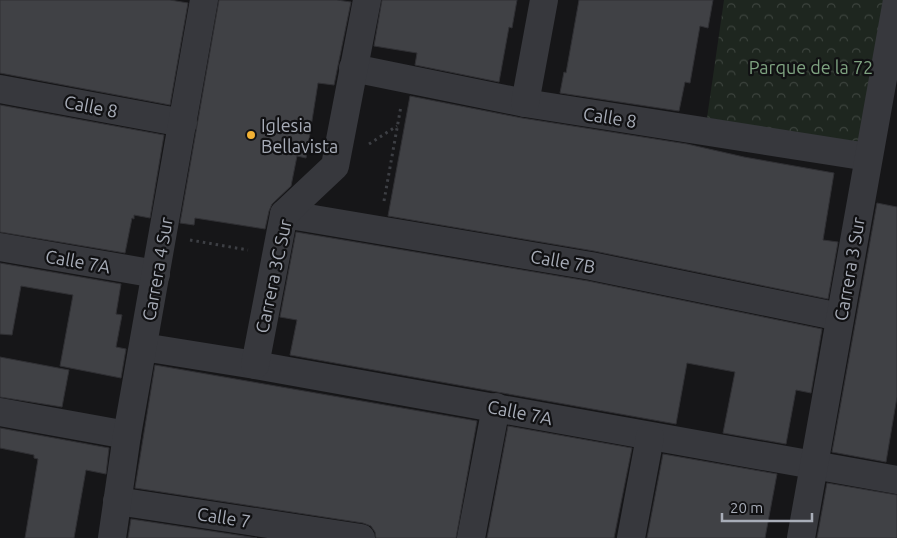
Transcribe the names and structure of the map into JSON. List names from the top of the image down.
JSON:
{
  "streets": {
    "street": [
      "Calle 8",
      "Calle 7A",
      "Calle 7B",
      "Carrera 4 Sur",
      "Carrera 3 Sur",
      "Carrera 3C Sur",
      "Calle 7"
    ]
  },
  "crossings": [
    ["Calle 8", "Carrera 4 Sur"],
    ["Calle 8", "Carrera 3 Sur"],
    ["Calle 8", "Carrera 3C Sur"],
    ["Calle 7A", "Carrera 4 Sur"],
    ["Calle 7A", "Carrera 3 Sur"],
    ["Calle 7A", "Carrera 3C Sur"],
    ["Calle 7B", "Carrera 3 Sur"],
    ["Calle 7B", "Carrera 3C Sur"],
    ["Carrera 4 Sur", "Calle 7"]
  ],
  "parks": ["Parque de la 72"],
  "places": ["Iglesia Bellavista"],
  "scale_bar": "20 m"
}
